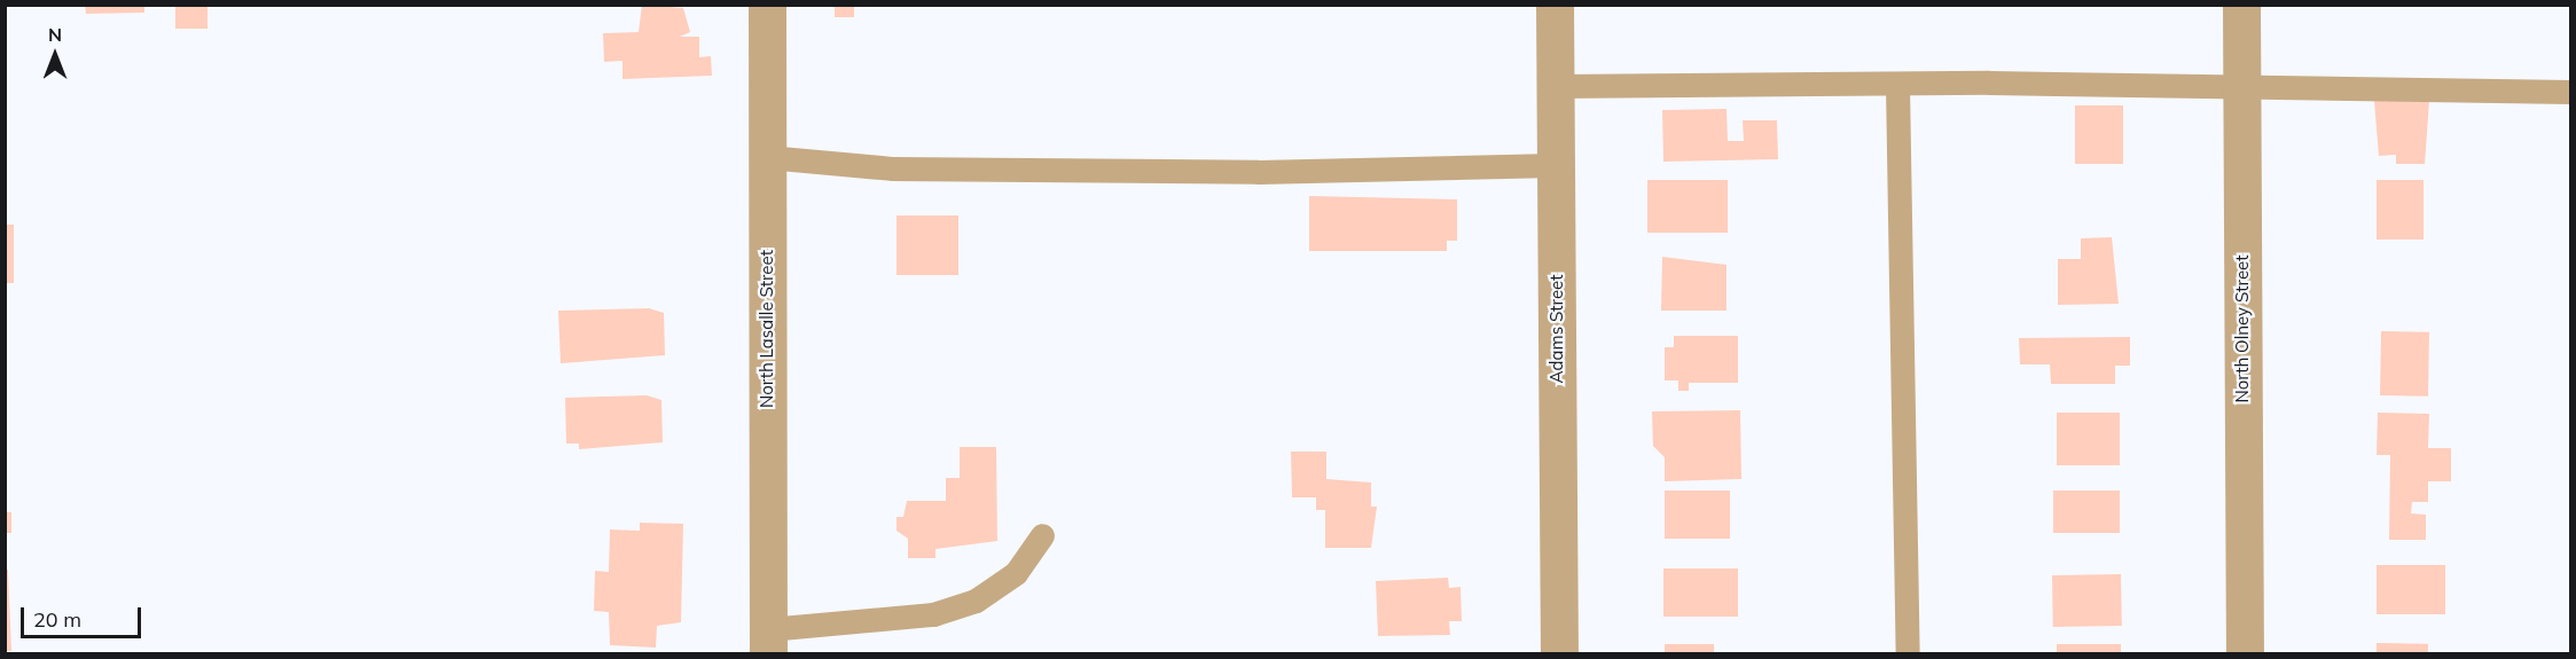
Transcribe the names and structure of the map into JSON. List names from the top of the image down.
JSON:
{
  "streets": {
    "street": ["North Lasalle Street", "Adams Street", "North Olney Street"]
  },
  "scale_bar": "20 m",
  "north": "top"
}
